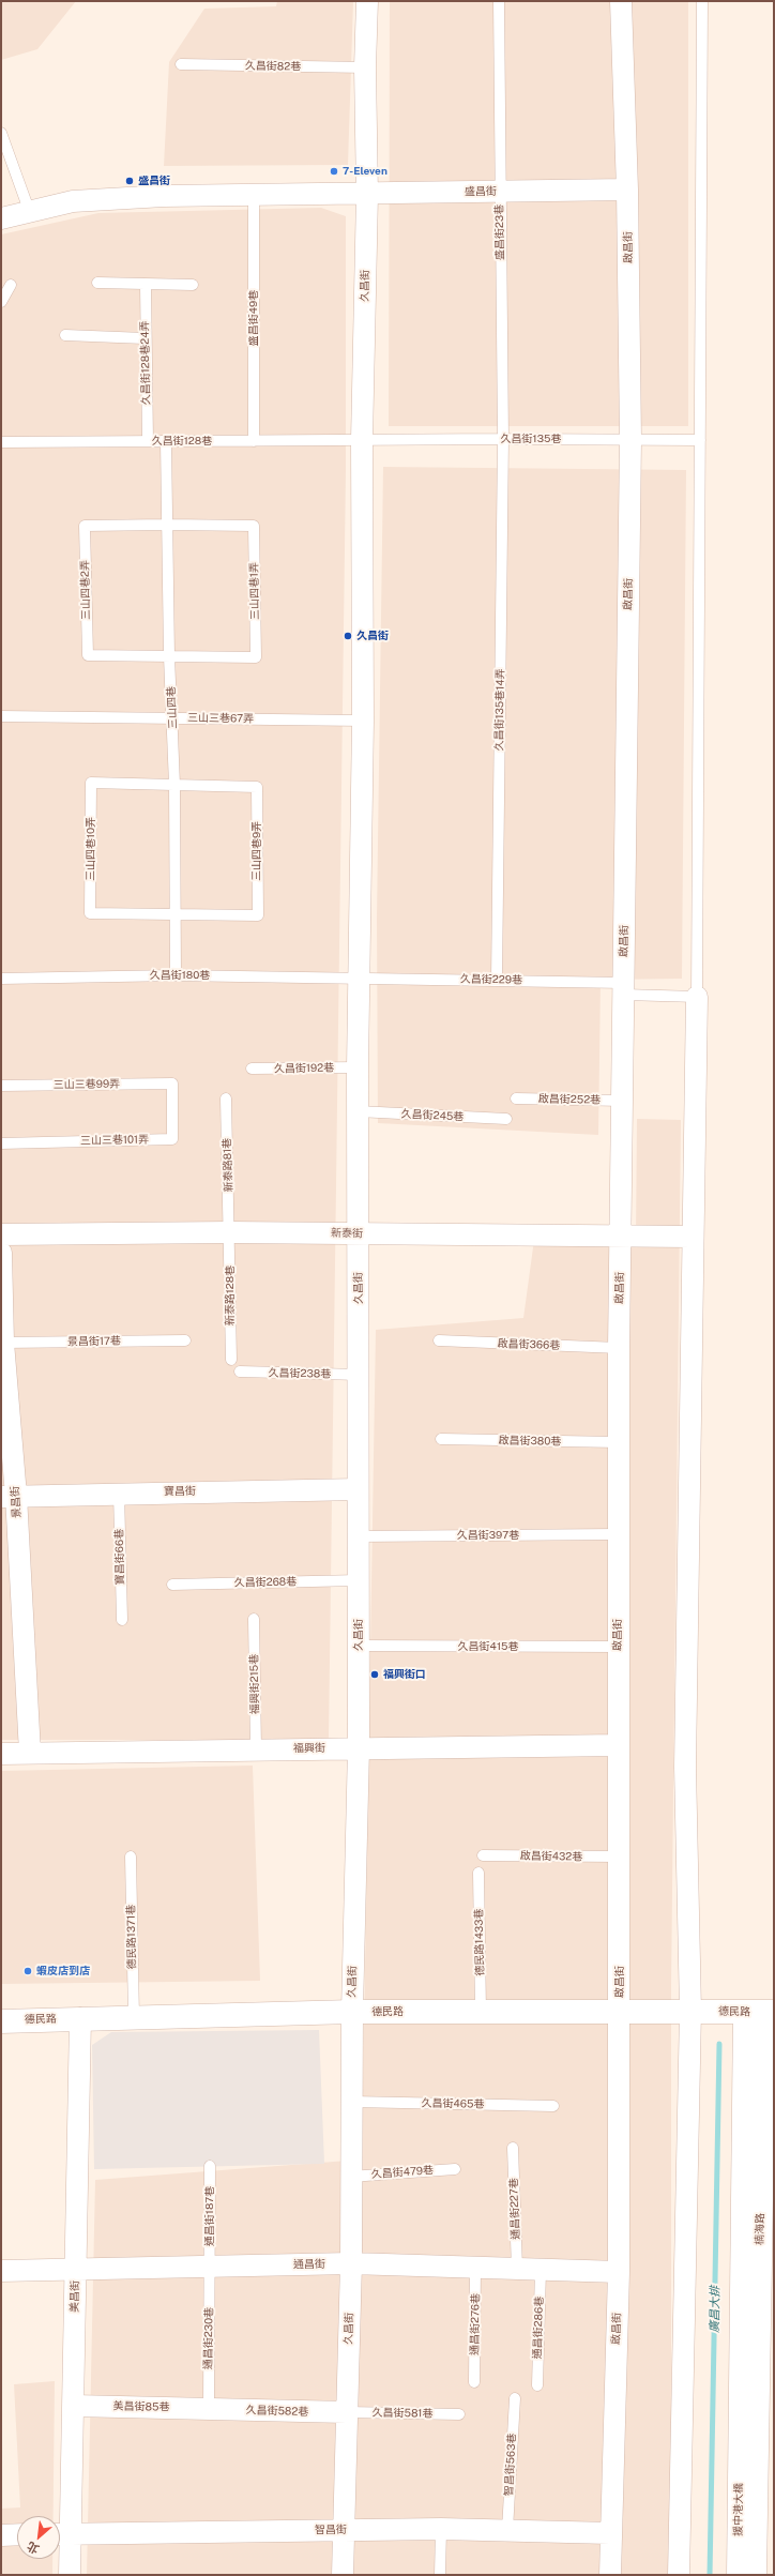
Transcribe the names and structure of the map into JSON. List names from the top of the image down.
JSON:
{
  "streets": {
    "street": [
      "盛昌街",
      "啟昌街",
      "久昌街",
      "新泰街",
      "寶昌街",
      "景昌街",
      "福興街",
      "德民路",
      "楠海路",
      "通昌街",
      "美昌街",
      "美昌街85巷",
      "久昌街582巷",
      "援中港大橋",
      "智昌街"
    ],
    "lane": [
      "久昌街82巷",
      "盛昌街23巷",
      "盛昌街49巷",
      "久昌街128巷24弄",
      "久昌街135巷",
      "久昌街128巷",
      "三山四巷2弄",
      "三山四巷1弄",
      "三山四巷",
      "久昌街135巷14弄",
      "三山三巷67弄",
      "三山四巷10弄",
      "三山四巷9弄",
      "久昌街180巷",
      "久昌街229巷",
      "久昌街192巷",
      "三山三巷99弄",
      "啟昌街252巷",
      "久昌街245巷",
      "三山三巷101弄",
      "新泰路81巷",
      "新泰路128巷",
      "景昌街17巷",
      "啟昌街366巷",
      "久昌街238巷",
      "啟昌街380巷",
      "久昌街397巷",
      "寶昌街66巷",
      "久昌街268巷",
      "久昌街415巷",
      "福興街215巷",
      "啟昌街432巷",
      "德民路1371巷",
      "德民路1433巷",
      "久昌街465巷",
      "久昌街479巷",
      "通昌街227巷",
      "通昌街187巷",
      "通昌街276巷",
      "通昌街286巷",
      "通昌街230巷",
      "久昌街581巷",
      "智昌街563巷"
    ]
  },
  "crossings": [
    ["久昌街82巷", "久昌街"],
    ["盛昌街", "盛昌街23巷"],
    ["盛昌街", "啟昌街"],
    ["盛昌街", "久昌街"],
    ["盛昌街", "盛昌街49巷"],
    ["盛昌街23巷", "久昌街135巷"],
    ["盛昌街23巷", "久昌街135巷14弄"],
    ["啟昌街", "久昌街135巷"],
    ["啟昌街", "久昌街229巷"],
    ["啟昌街", "啟昌街252巷"],
    ["啟昌街", "新泰街"],
    ["啟昌街", "啟昌街366巷"],
    ["啟昌街", "啟昌街380巷"],
    ["啟昌街", "久昌街397巷"],
    ["啟昌街", "久昌街415巷"],
    ["啟昌街", "福興街"],
    ["啟昌街", "啟昌街432巷"],
    ["啟昌街", "德民路"],
    ["啟昌街", "通昌街"],
    ["啟昌街", "智昌街"],
    ["久昌街", "久昌街135巷"],
    ["久昌街", "久昌街128巷"],
    ["久昌街", "三山三巷67弄"],
    ["久昌街", "久昌街180巷"],
    ["久昌街", "久昌街229巷"],
    ["久昌街", "久昌街192巷"],
    ["久昌街", "久昌街245巷"],
    ["久昌街", "新泰街"],
    ["久昌街", "久昌街238巷"],
    ["久昌街", "寶昌街"],
    ["久昌街", "久昌街397巷"],
    ["久昌街", "久昌街268巷"],
    ["久昌街", "久昌街415巷"],
    ["久昌街", "福興街"],
    ["久昌街", "德民路"],
    ["久昌街", "久昌街465巷"],
    ["久昌街", "久昌街479巷"],
    ["久昌街", "通昌街"],
    ["久昌街", "久昌街582巷"],
    ["久昌街", "久昌街581巷"],
    ["久昌街", "智昌街"],
    ["盛昌街49巷", "久昌街128巷"],
    ["久昌街128巷24弄", "久昌街128巷"],
    ["久昌街135巷", "久昌街128巷"],
    ["久昌街135巷", "久昌街135巷14弄"],
    ["久昌街128巷", "三山四巷"],
    ["三山四巷2弄", "三山四巷1弄"],
    ["三山四巷2弄", "三山四巷"],
    ["三山四巷1弄", "三山四巷"],
    ["三山四巷", "三山三巷67弄"],
    ["三山四巷", "三山四巷10弄"],
    ["三山四巷", "三山四巷9弄"],
    ["三山四巷", "久昌街180巷"],
    ["久昌街135巷14弄", "久昌街229巷"],
    ["三山四巷10弄", "三山四巷9弄"],
    ["久昌街180巷", "久昌街229巷"],
    ["三山三巷99弄", "三山三巷101弄"],
    ["新泰路81巷", "新泰街"],
    ["新泰路81巷", "新泰路128巷"],
    ["新泰街", "新泰路128巷"],
    ["景昌街17巷", "景昌街"],
    ["寶昌街", "景昌街"],
    ["寶昌街", "寶昌街66巷"],
    ["景昌街", "福興街"],
    ["福興街215巷", "福興街"],
    ["德民路1371巷", "德民路"],
    ["德民路1433巷", "德民路"],
    ["德民路", "楠海路"],
    ["德民路", "美昌街"],
    ["通昌街227巷", "通昌街"],
    ["通昌街187巷", "通昌街"],
    ["通昌街187巷", "通昌街230巷"],
    ["楠海路", "援中港大橋"],
    ["通昌街", "美昌街"],
    ["通昌街", "通昌街276巷"],
    ["通昌街", "通昌街286巷"],
    ["通昌街", "通昌街230巷"],
    ["美昌街", "美昌街85巷"],
    ["美昌街", "智昌街"],
    ["通昌街230巷", "美昌街85巷"],
    ["通昌街230巷", "久昌街582巷"],
    ["美昌街85巷", "久昌街582巷"],
    ["久昌街582巷", "久昌街581巷"],
    ["智昌街563巷", "智昌街"]
  ],
  "water": ["廣昌大排"],
  "places": [
    "7-Eleven",
    "盛昌街",
    "久昌街",
    "福興街口",
    "蝦皮店到店"
  ],
  "north": "bottom left"
}
